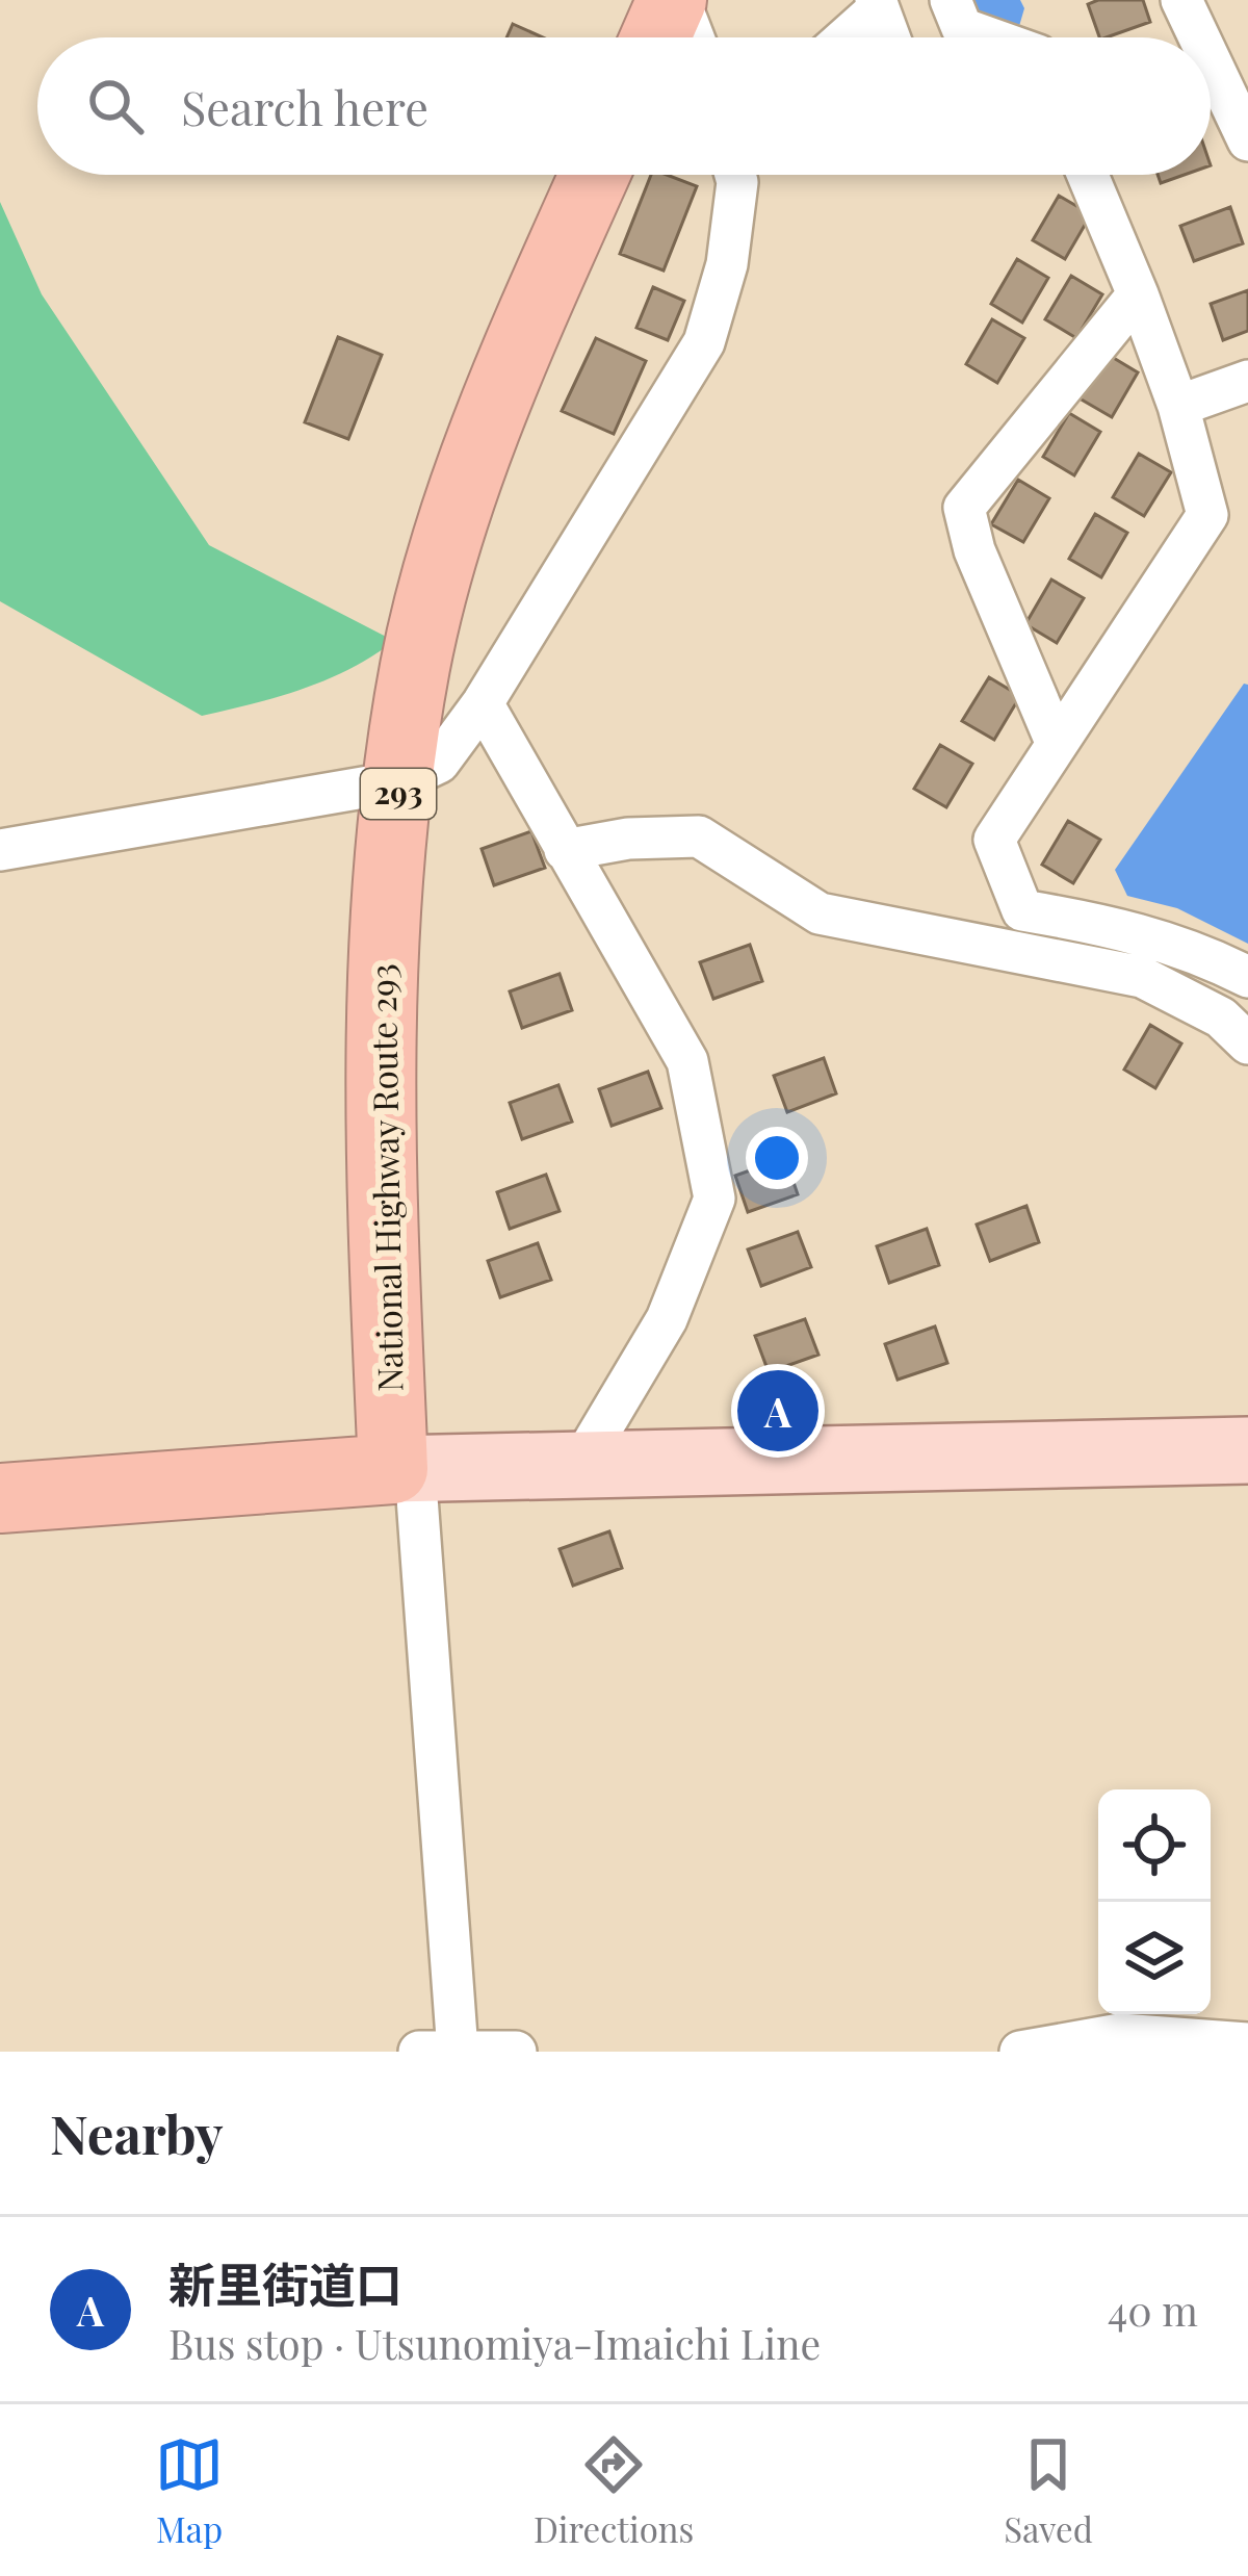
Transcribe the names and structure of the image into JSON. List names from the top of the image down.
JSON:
{
  "streets": {
    "highway": ["293", "National Highway Route 293"]
  },
  "page": {
    "search": "Search here",
    "pins": "A",
    "heading": "Nearby",
    "list": [
      {
        "mark": "A",
        "name": "新里街道口",
        "note": "Bus stop · Utsunomiya-Imaichi Line",
        "value": "40 m"
      }
    ],
    "nav": ["Map", "Directions", "Saved"]
  }
}
